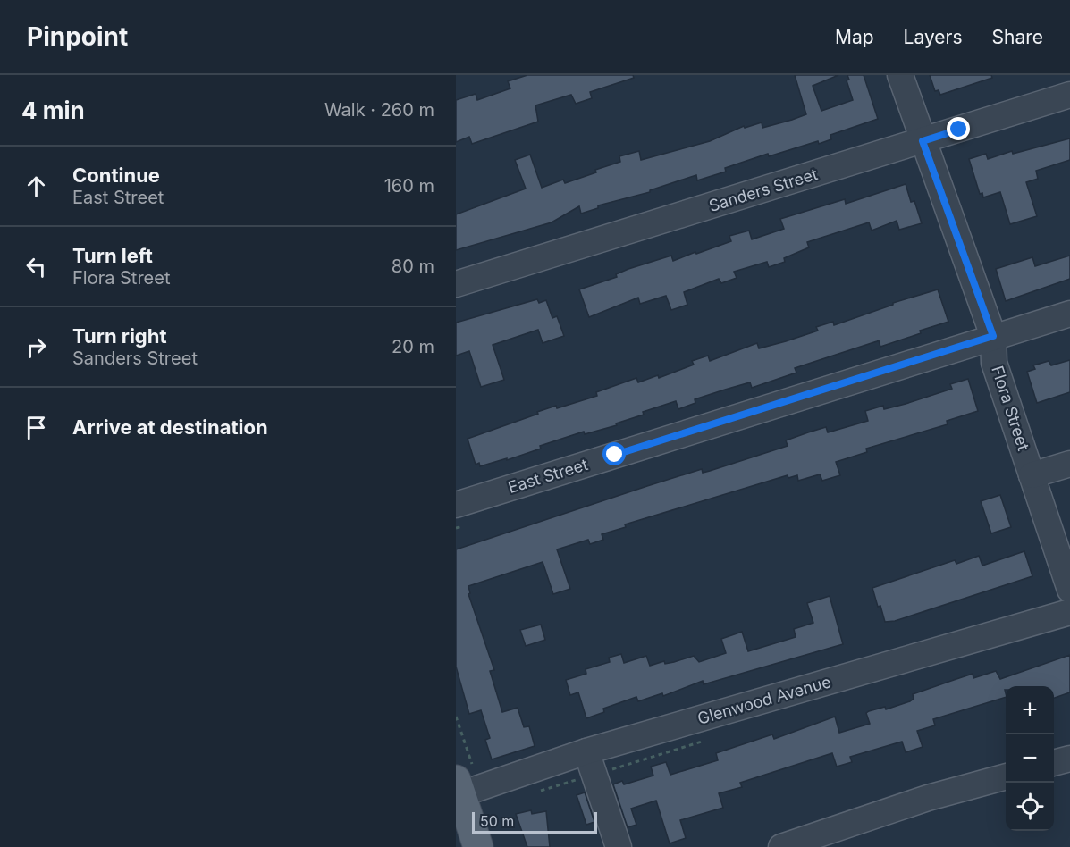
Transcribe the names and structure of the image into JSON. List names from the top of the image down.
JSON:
{
  "streets": {
    "street": [
      "Sanders Street",
      "Flora Street",
      "East Street",
      "Glenwood Avenue"
    ]
  },
  "crossings": [
    ["Sanders Street", "Flora Street"],
    ["Flora Street", "East Street"]
  ],
  "scale_bar": "50 m",
  "page": {
    "header": "Pinpoint",
    "nav": ["Map", "Layers", "Share"],
    "heading": ["4 min", "Walk · 260 m"],
    "list": [
      ["Continue", "East Street", "160 m"],
      ["Turn left", "Flora Street", "80 m"],
      ["Turn right", "Sanders Street", "20 m"],
      "Arrive at destination"
    ],
    "map_buttons": ["+", "−"],
    "scale": "50 m"
  }
}
